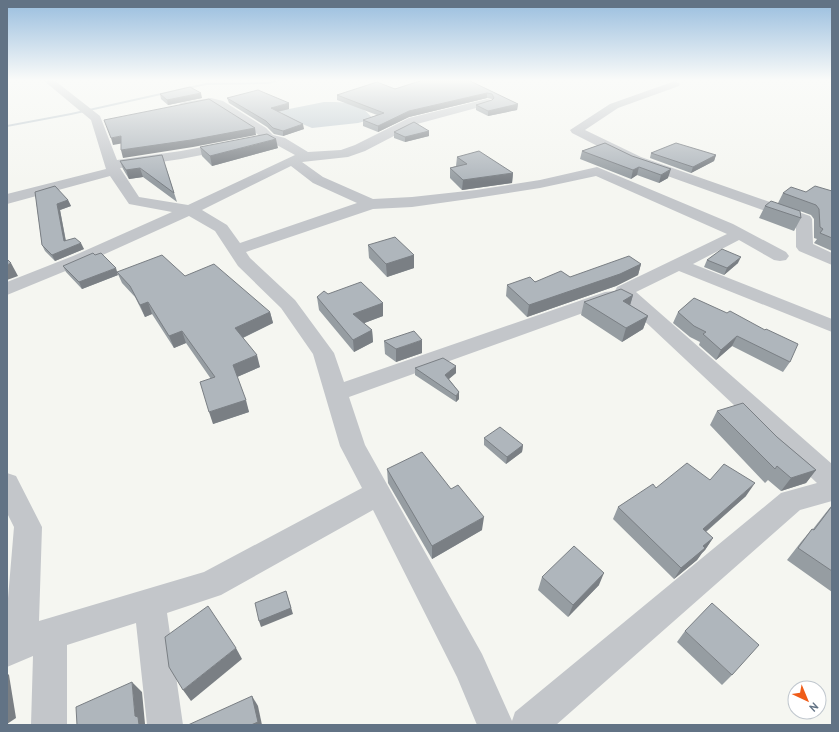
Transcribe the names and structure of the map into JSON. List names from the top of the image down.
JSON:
{
  "north": "bottom right"
}
